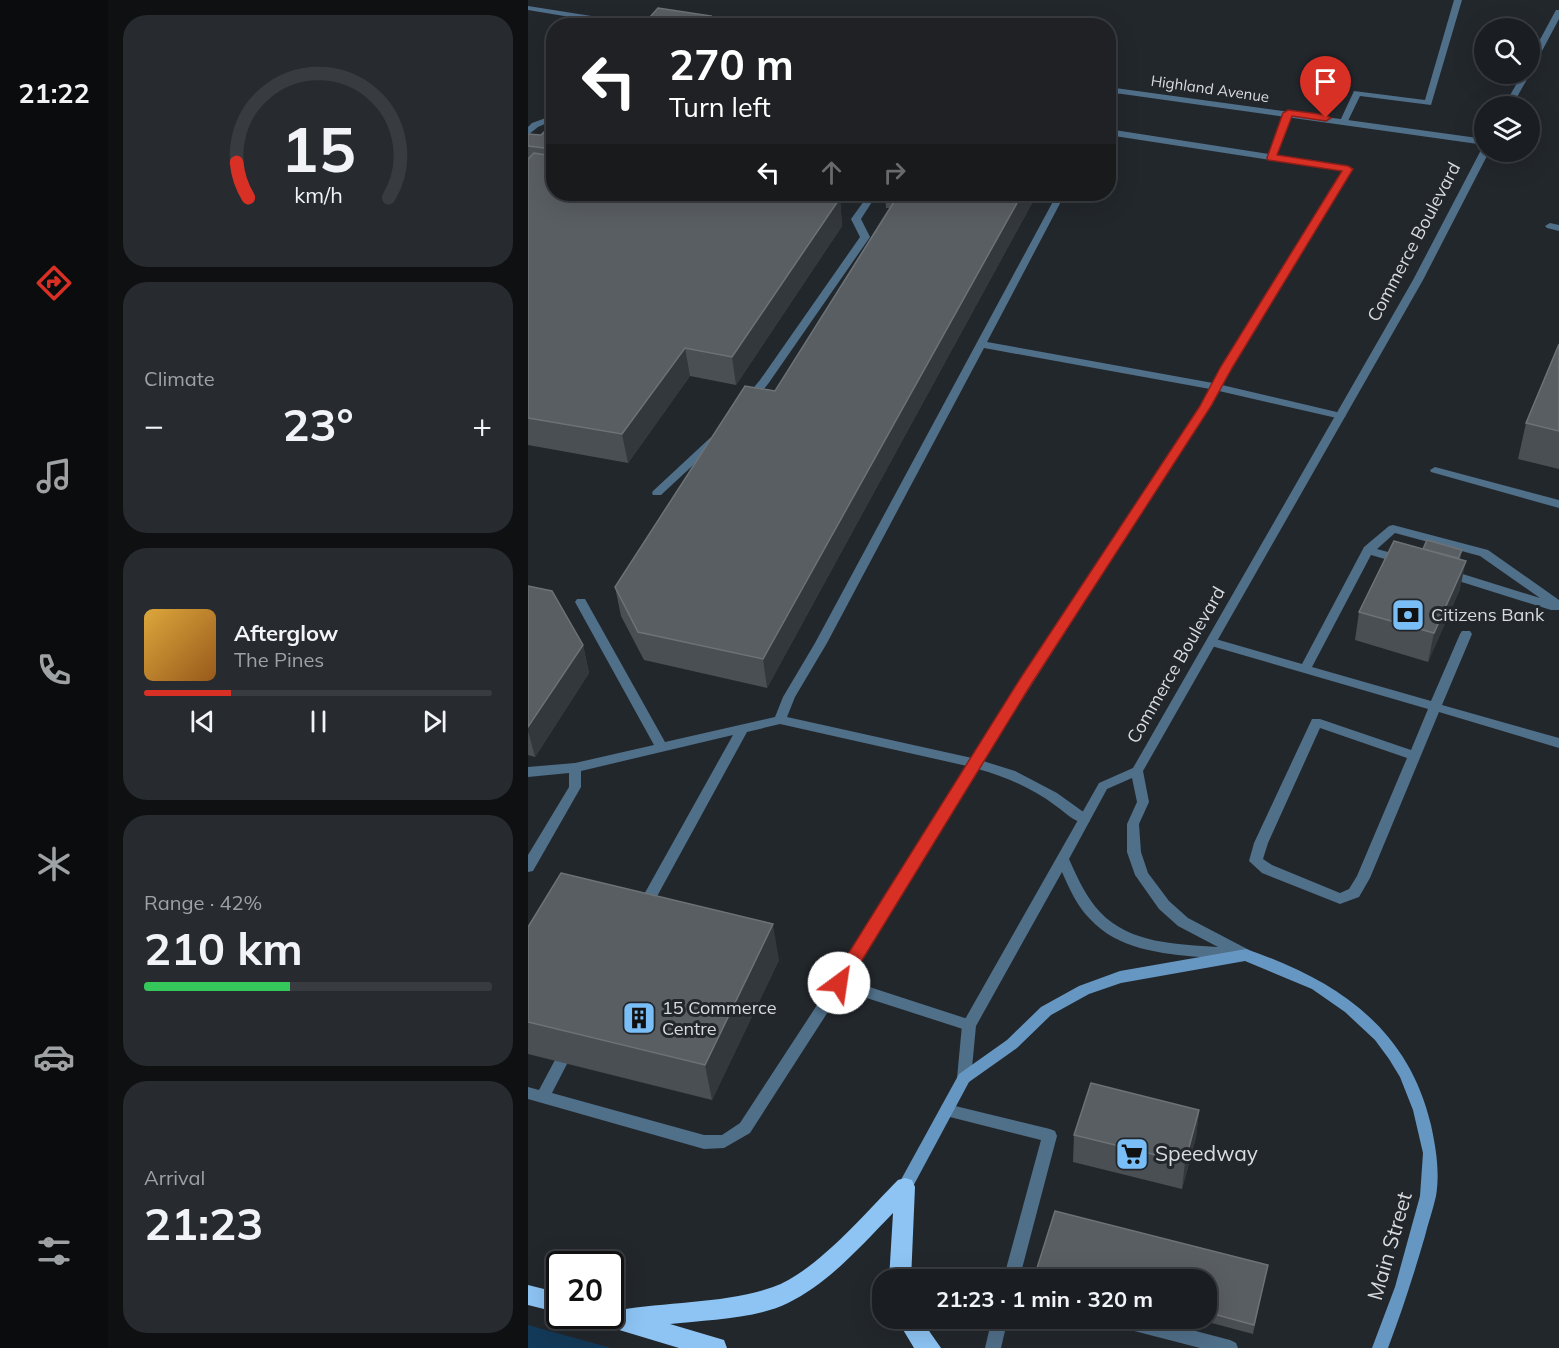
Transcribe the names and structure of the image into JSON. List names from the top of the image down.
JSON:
{
  "streets": {
    "main road": ["Commerce Boulevard", "Main Street"],
    "street": ["Highland Avenue"]
  },
  "places": {
    "bank": ["Citizens Bank"],
    "building": ["15 Commerce Centre"],
    "supermarket": ["Speedway"]
  },
  "page": {
    "tabs": "21:22",
    "turn": ["270 m", "Turn left"],
    "tile": [
      "Climate",
      ["Range · 42%", "210 km"],
      ["Arrival", "21:23"]
    ],
    "heat": ["−", "23°", "+"],
    "song": ["Afterglow", "The Pines"],
    "limit": "20",
    "trip": "21:23 · 1 min · 320 m",
    "gauge": ["15", "km/h"]
  }
}
